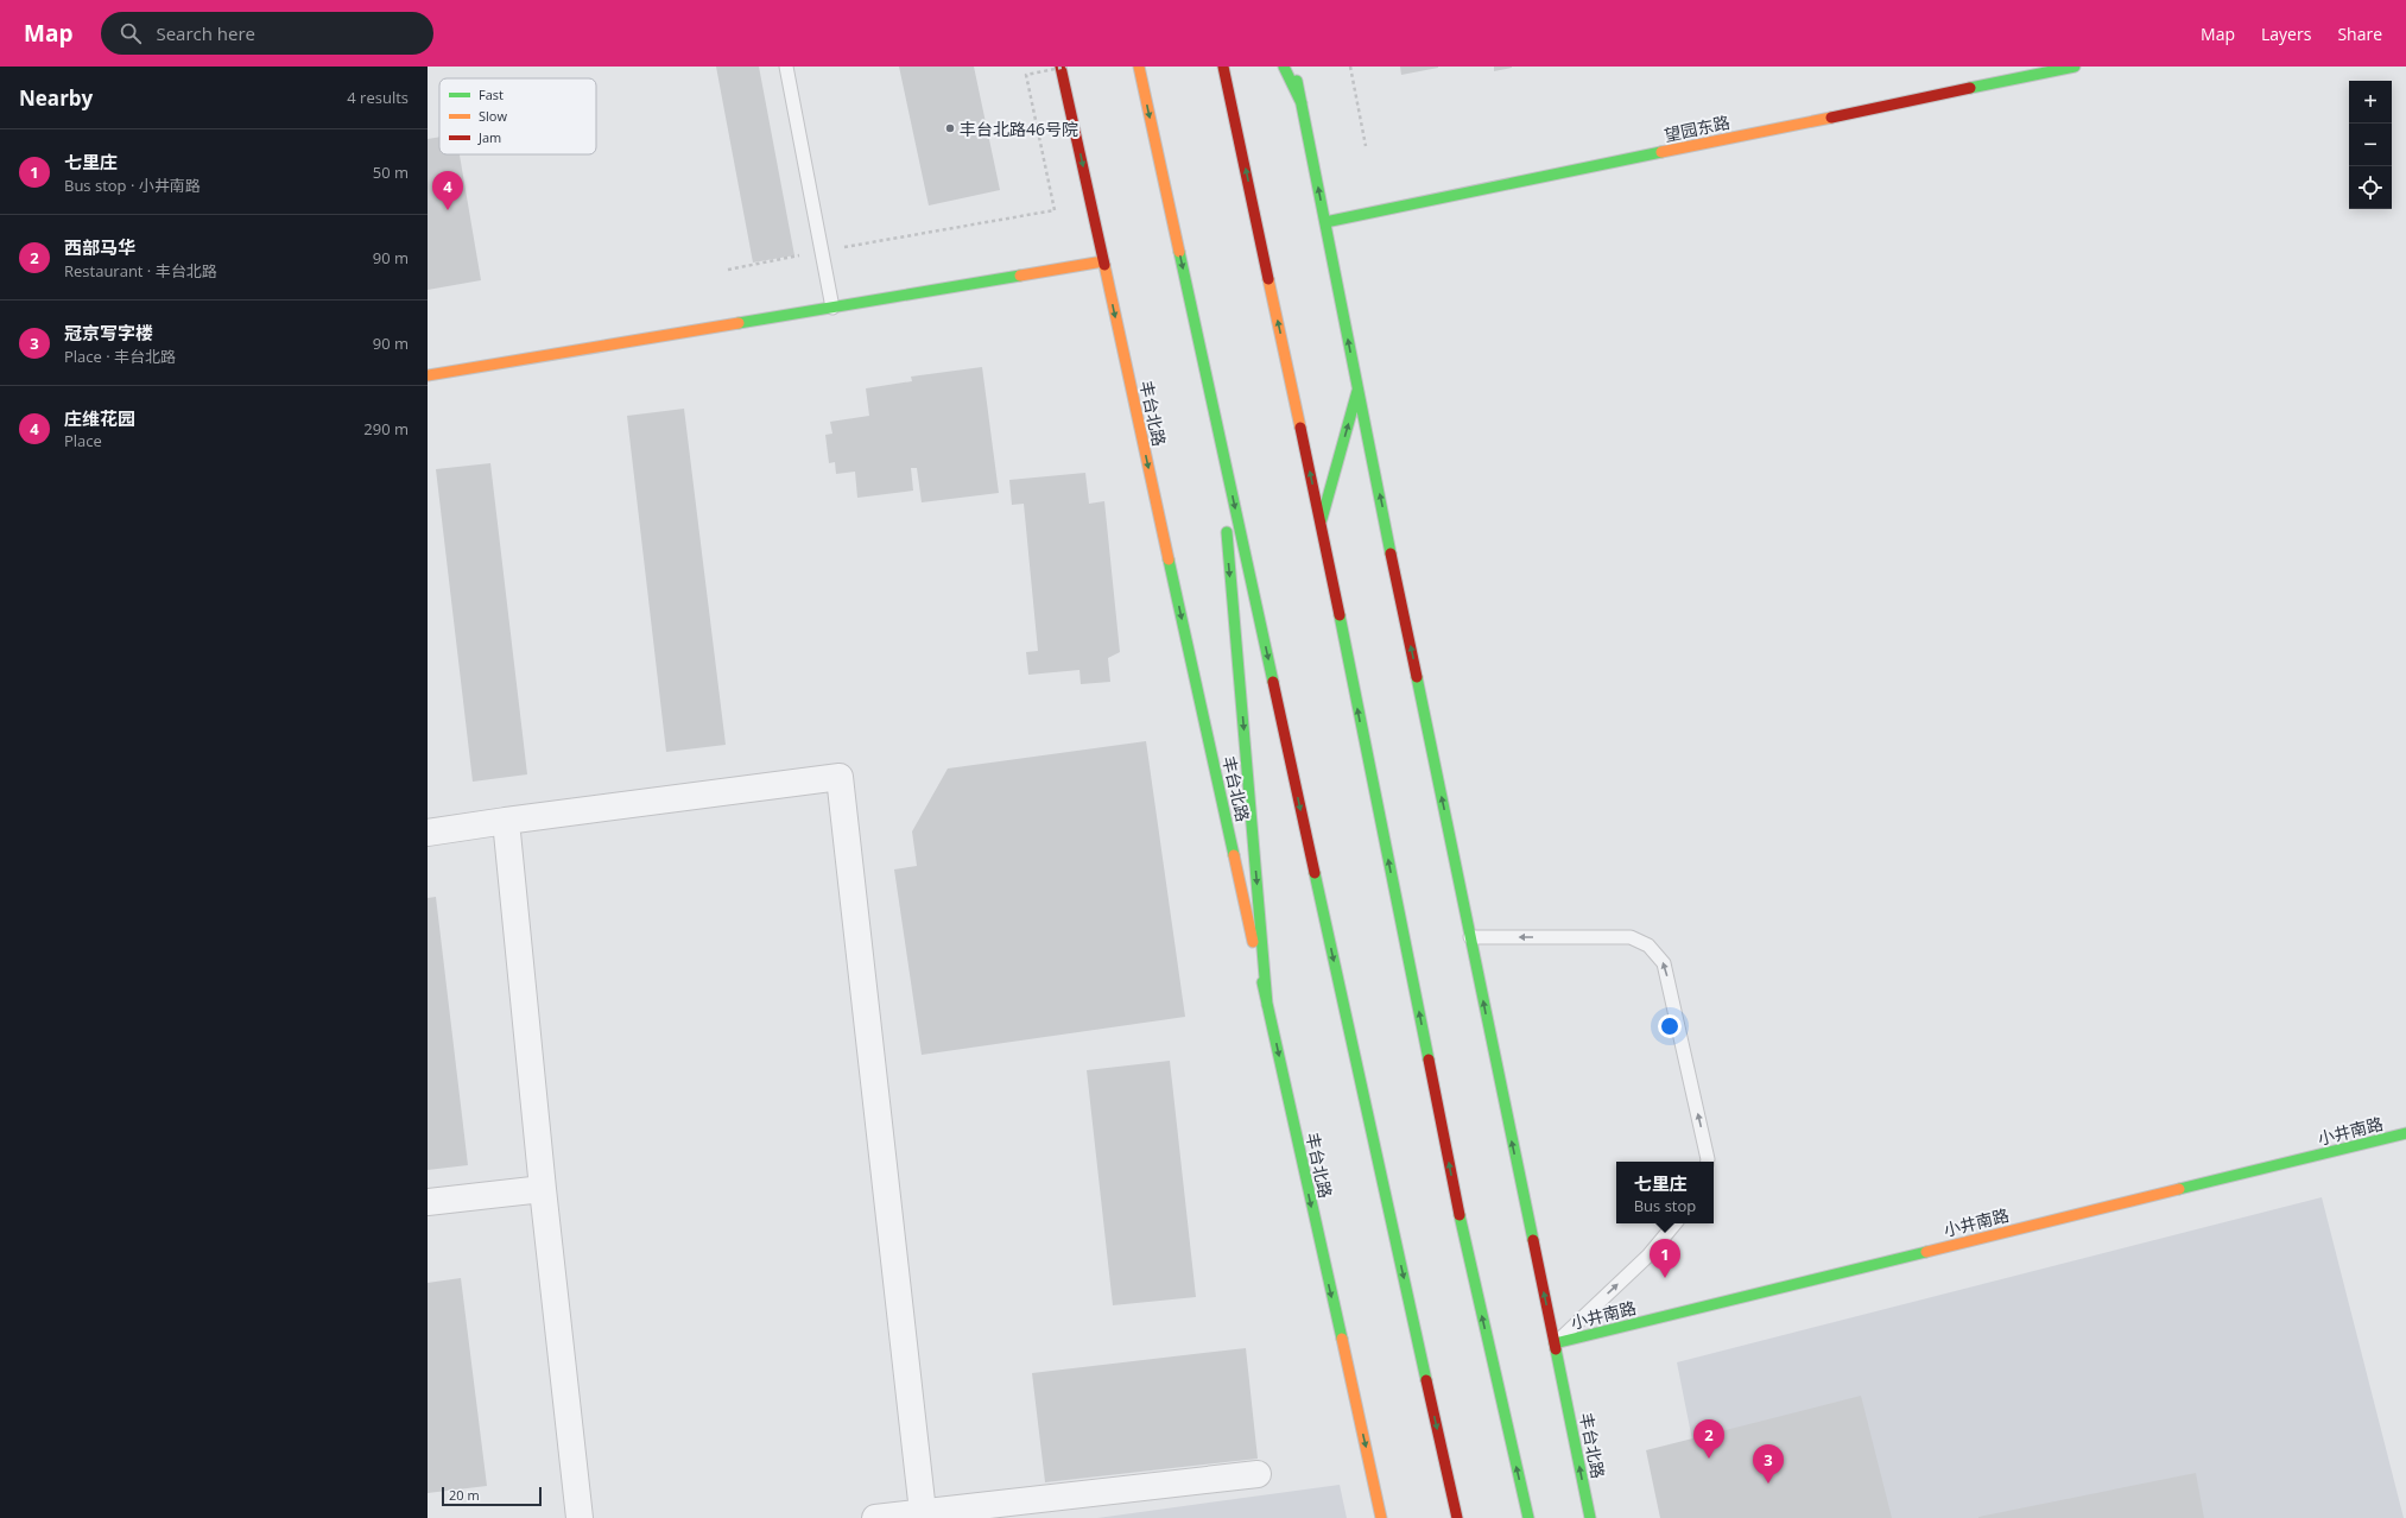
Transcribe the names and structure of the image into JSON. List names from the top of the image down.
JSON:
{
  "streets": {
    "main road": ["望园东路", "丰台北路", "小井南路"]
  },
  "crossings": [
    ["望园东路", "丰台北路"],
    ["丰台北路", "小井南路"]
  ],
  "places": ["丰台北路46号院"],
  "legend": ["Fast", "Slow", "Jam"],
  "scale_bar": "20 m",
  "page": {
    "header": "Map",
    "search": "Search here",
    "nav": ["Map", "Layers", "Share"],
    "heading": ["Nearby", "4 results"],
    "map_buttons": ["+", "−"],
    "list": [
      {
        "mark": "1",
        "name": "七里庄",
        "note": "Bus stop · 小井南路",
        "value": "50 m"
      },
      {
        "mark": "2",
        "name": "西部马华",
        "note": "Restaurant · 丰台北路",
        "value": "90 m"
      },
      {
        "mark": "3",
        "name": "冠京写字楼",
        "note": "Place · 丰台北路",
        "value": "90 m"
      },
      {
        "mark": "4",
        "name": "庄维花园",
        "note": "Place",
        "value": "290 m"
      }
    ],
    "pins": [
      "4",
      "1",
      "2",
      "3"
    ],
    "popup": ["七里庄", "Bus stop"],
    "scale": "20 m"
  }
}
